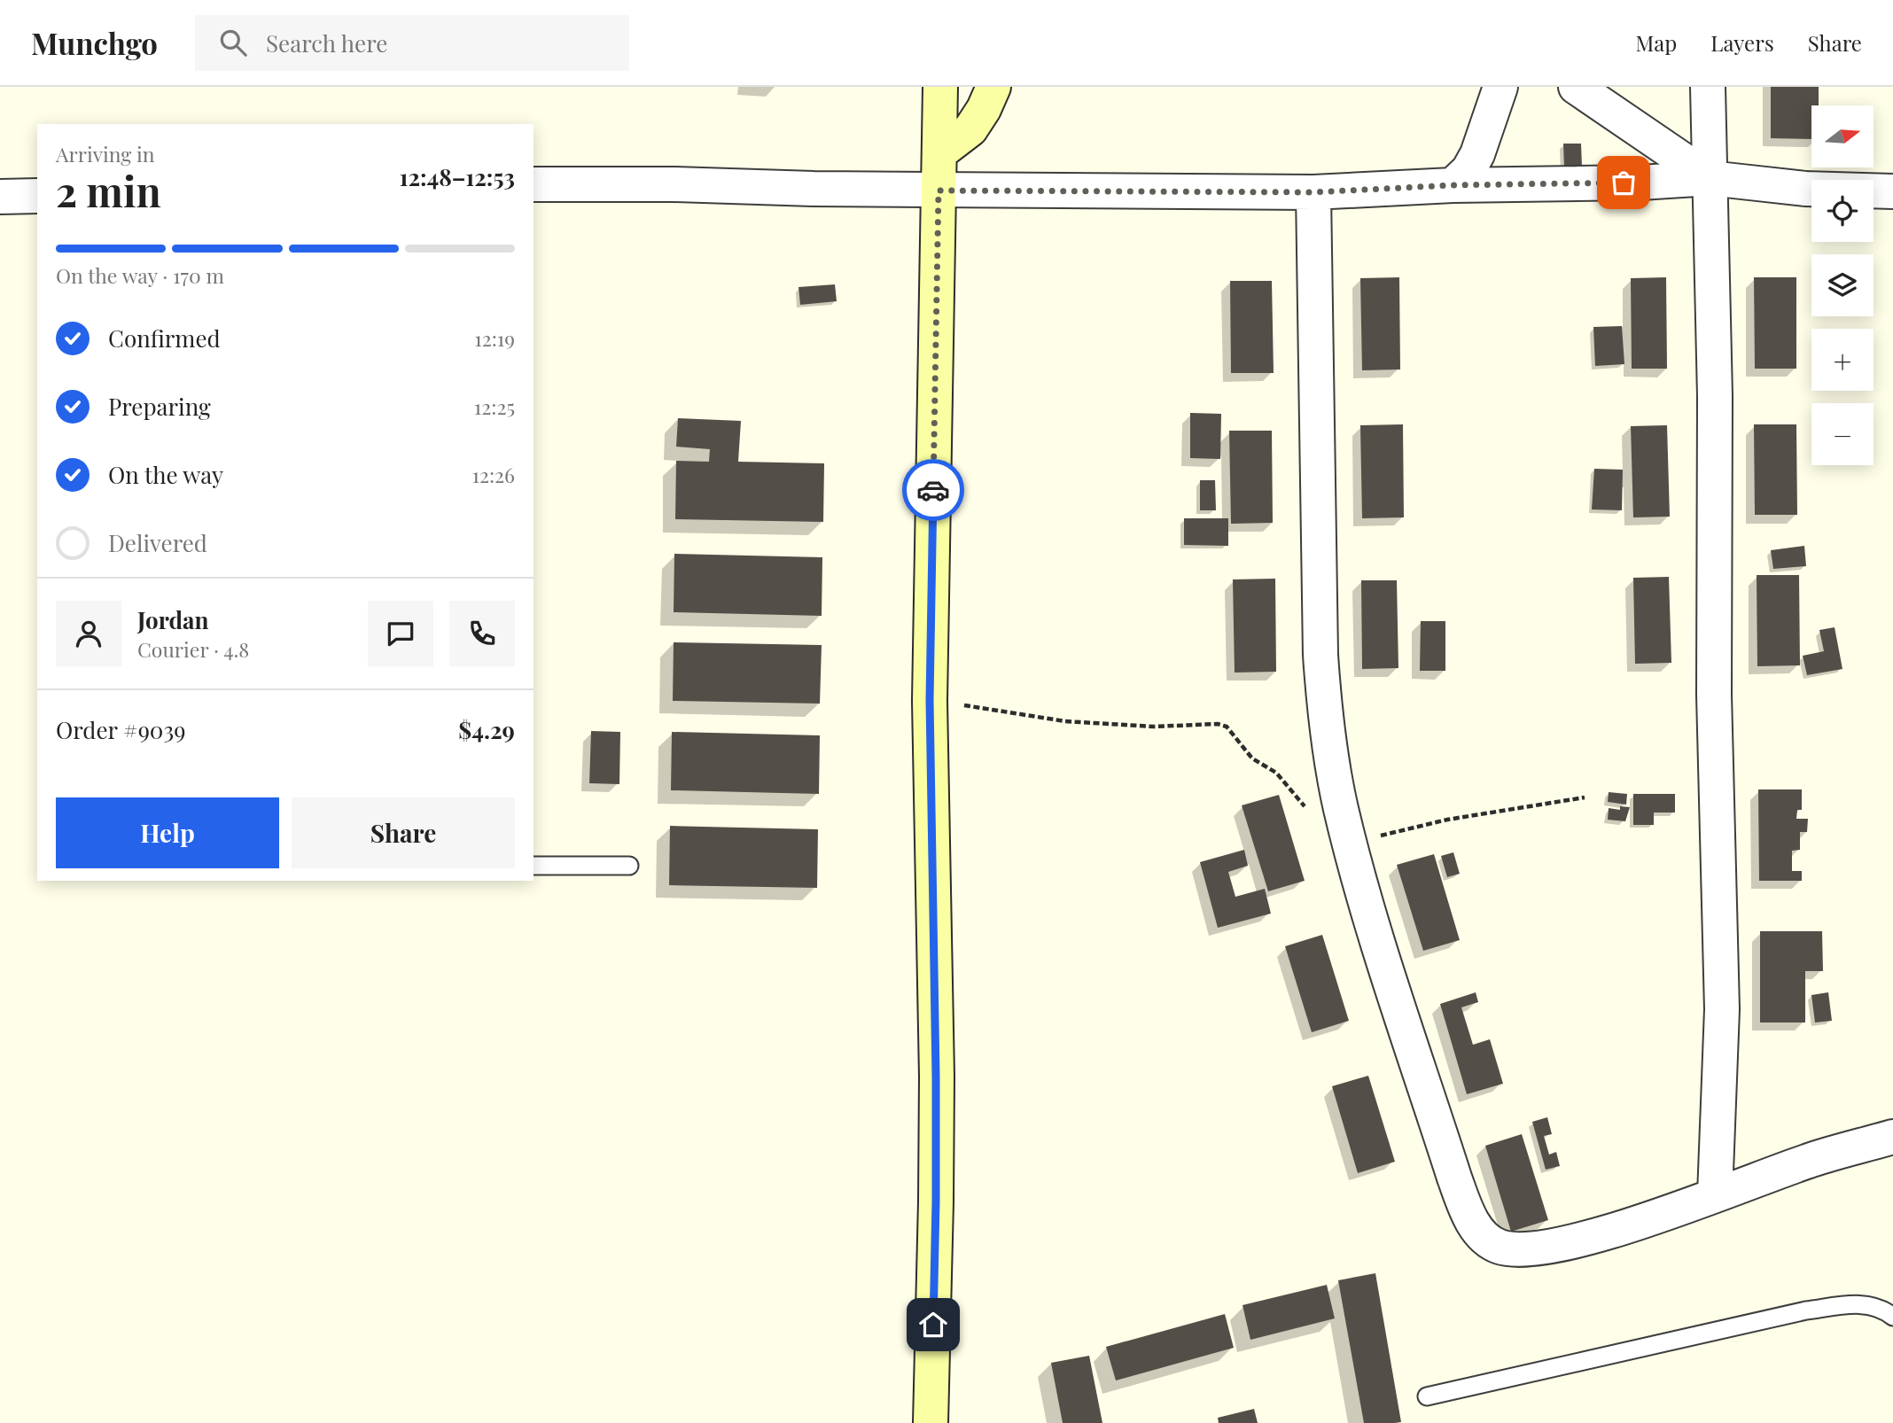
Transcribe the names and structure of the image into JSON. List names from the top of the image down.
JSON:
{
  "north": "right",
  "page": {
    "header": "Munchgo",
    "search": "Search here",
    "nav": ["Map", "Layers", "Share"],
    "map_buttons": ["+", "−"],
    "heading": ["2 min", "Arriving in", "12:48–12:53"],
    "panel": [
      "Jordan",
      "Courier · 4.8",
      "Order #9039",
      "$4.29"
    ],
    "bar": "On the way · 170 m",
    "list": [
      ["Confirmed", "12:19"],
      ["Preparing", "12:25"],
      ["On the way", "12:26"],
      "Delivered"
    ],
    "buttons": ["Help", "Share"]
  }
}
